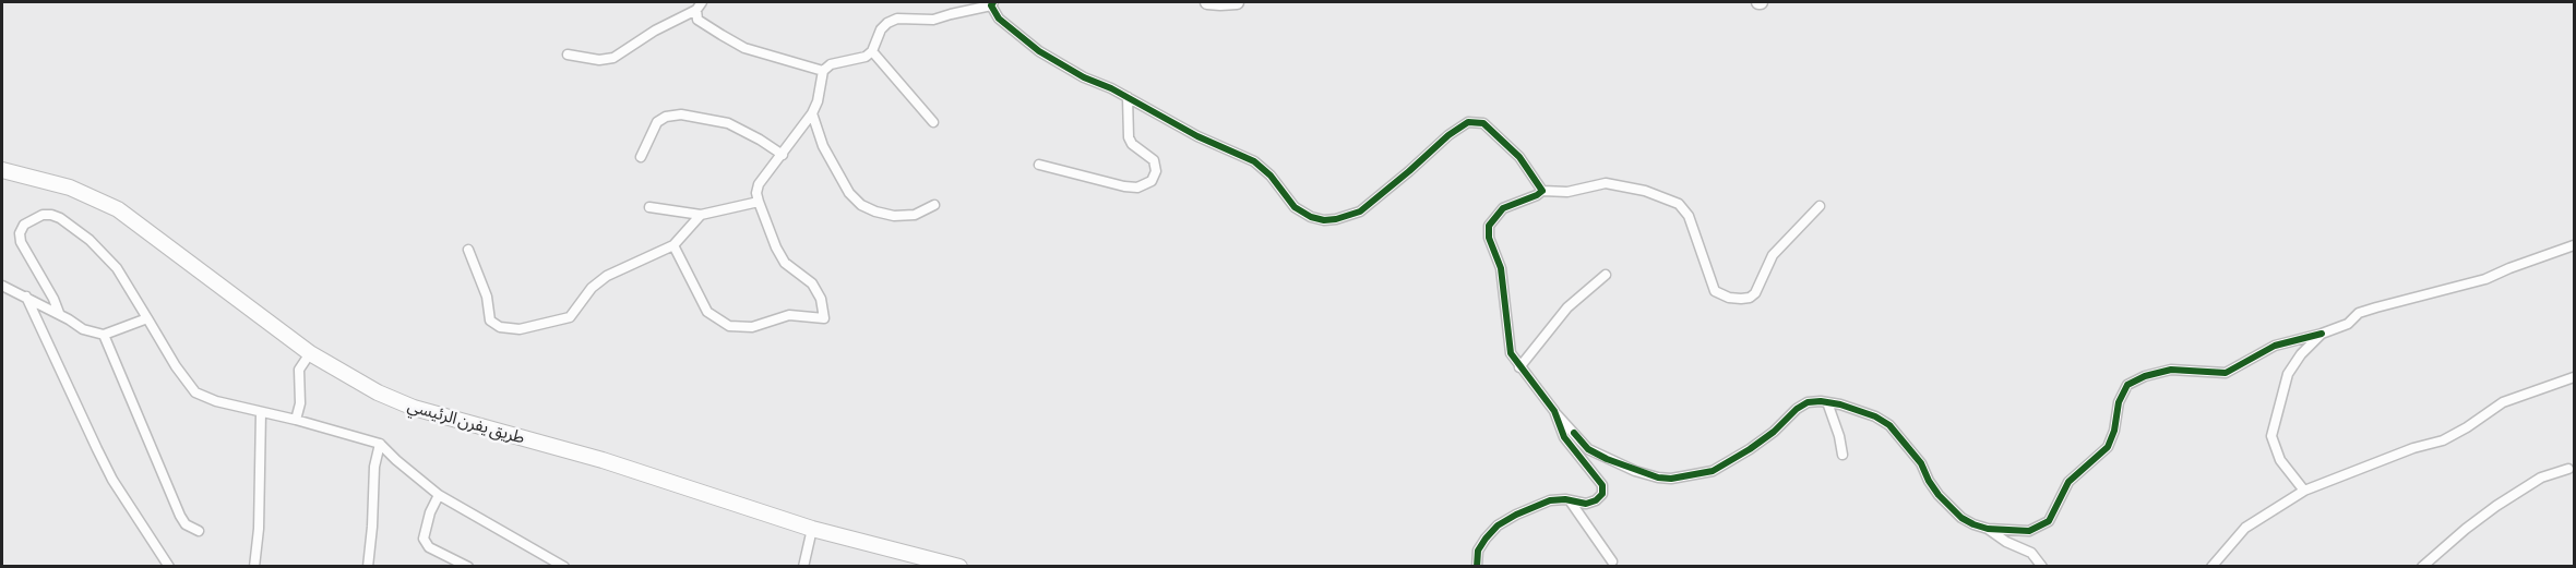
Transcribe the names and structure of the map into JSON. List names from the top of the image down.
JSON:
{
  "streets": {
    "main road": ["طريق يفرن الرئيسي"]
  }
}
